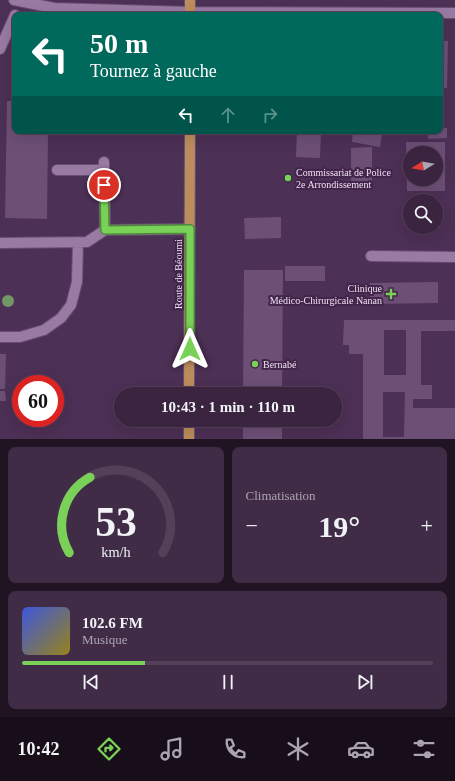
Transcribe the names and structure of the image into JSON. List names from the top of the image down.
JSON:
{
  "streets": {
    "main road": ["Route de Béoumi"]
  },
  "places": {
    "other": ["Commissariat de Police 2e Arrondissement", "Bernabé"],
    "health": ["Clinique Médico-Chirurgicale Nanan"]
  },
  "north": "left",
  "page": {
    "turn": ["50 m", "Tournez à gauche"],
    "limit": "60",
    "trip": "10:43 · 1 min · 110 m",
    "tile": "Climatisation",
    "heat": ["−", "19°", "+"],
    "song": ["102.6 FM", "Musique"],
    "tabs": "10:42",
    "gauge": ["53", "km/h"]
  }
}
